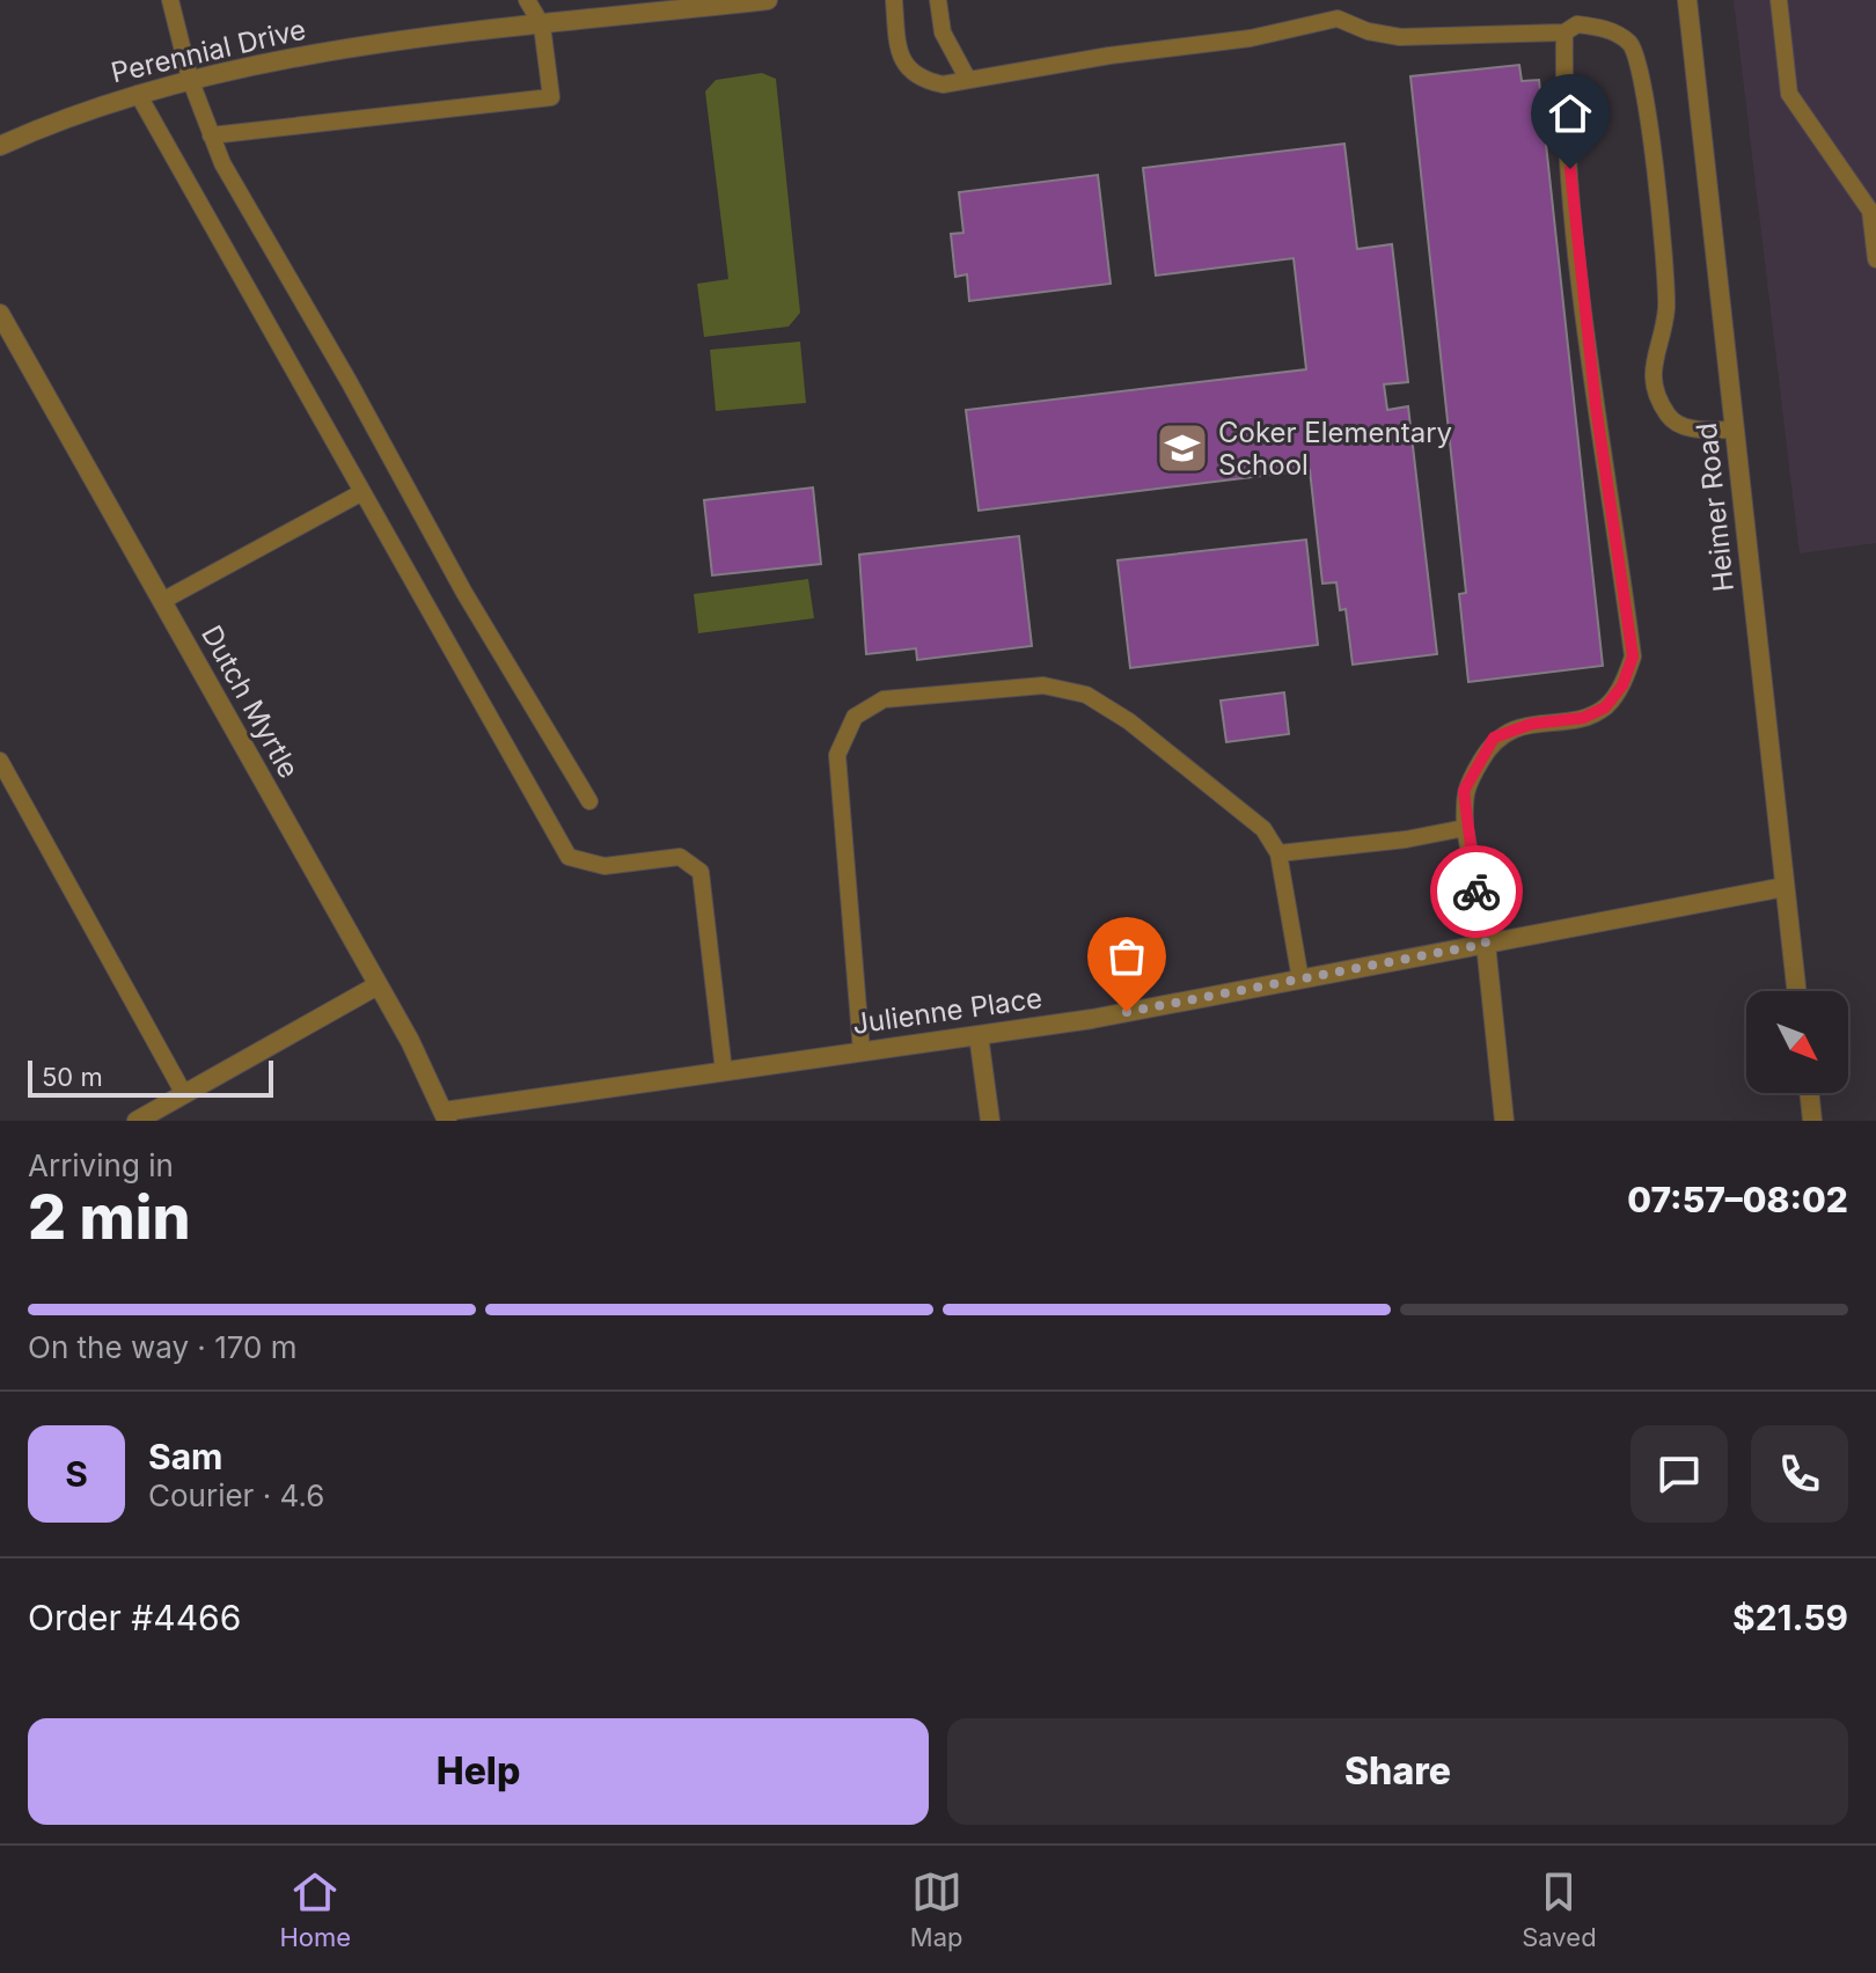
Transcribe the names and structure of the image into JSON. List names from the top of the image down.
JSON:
{
  "streets": {
    "street": [
      "Perennial Drive",
      "Heimer Road",
      "Dutch Myrtle",
      "Julienne Place"
    ]
  },
  "crossings": [
    ["Heimer Road", "Julienne Place"],
    ["Dutch Myrtle", "Julienne Place"]
  ],
  "places": {
    "school or university": ["Coker Elementary School"]
  },
  "scale_bar": "50 m",
  "north": "bottom right",
  "page": {
    "scale": "50 m",
    "heading": ["2 min", "Arriving in", "07:57–08:02"],
    "panel": [
      "Sam",
      "Courier · 4.6",
      "Order #4466",
      "$21.59"
    ],
    "bar": "On the way · 170 m",
    "round": "S",
    "buttons": ["Help", "Share"],
    "tabs": ["Home", "Map", "Saved"]
  }
}
